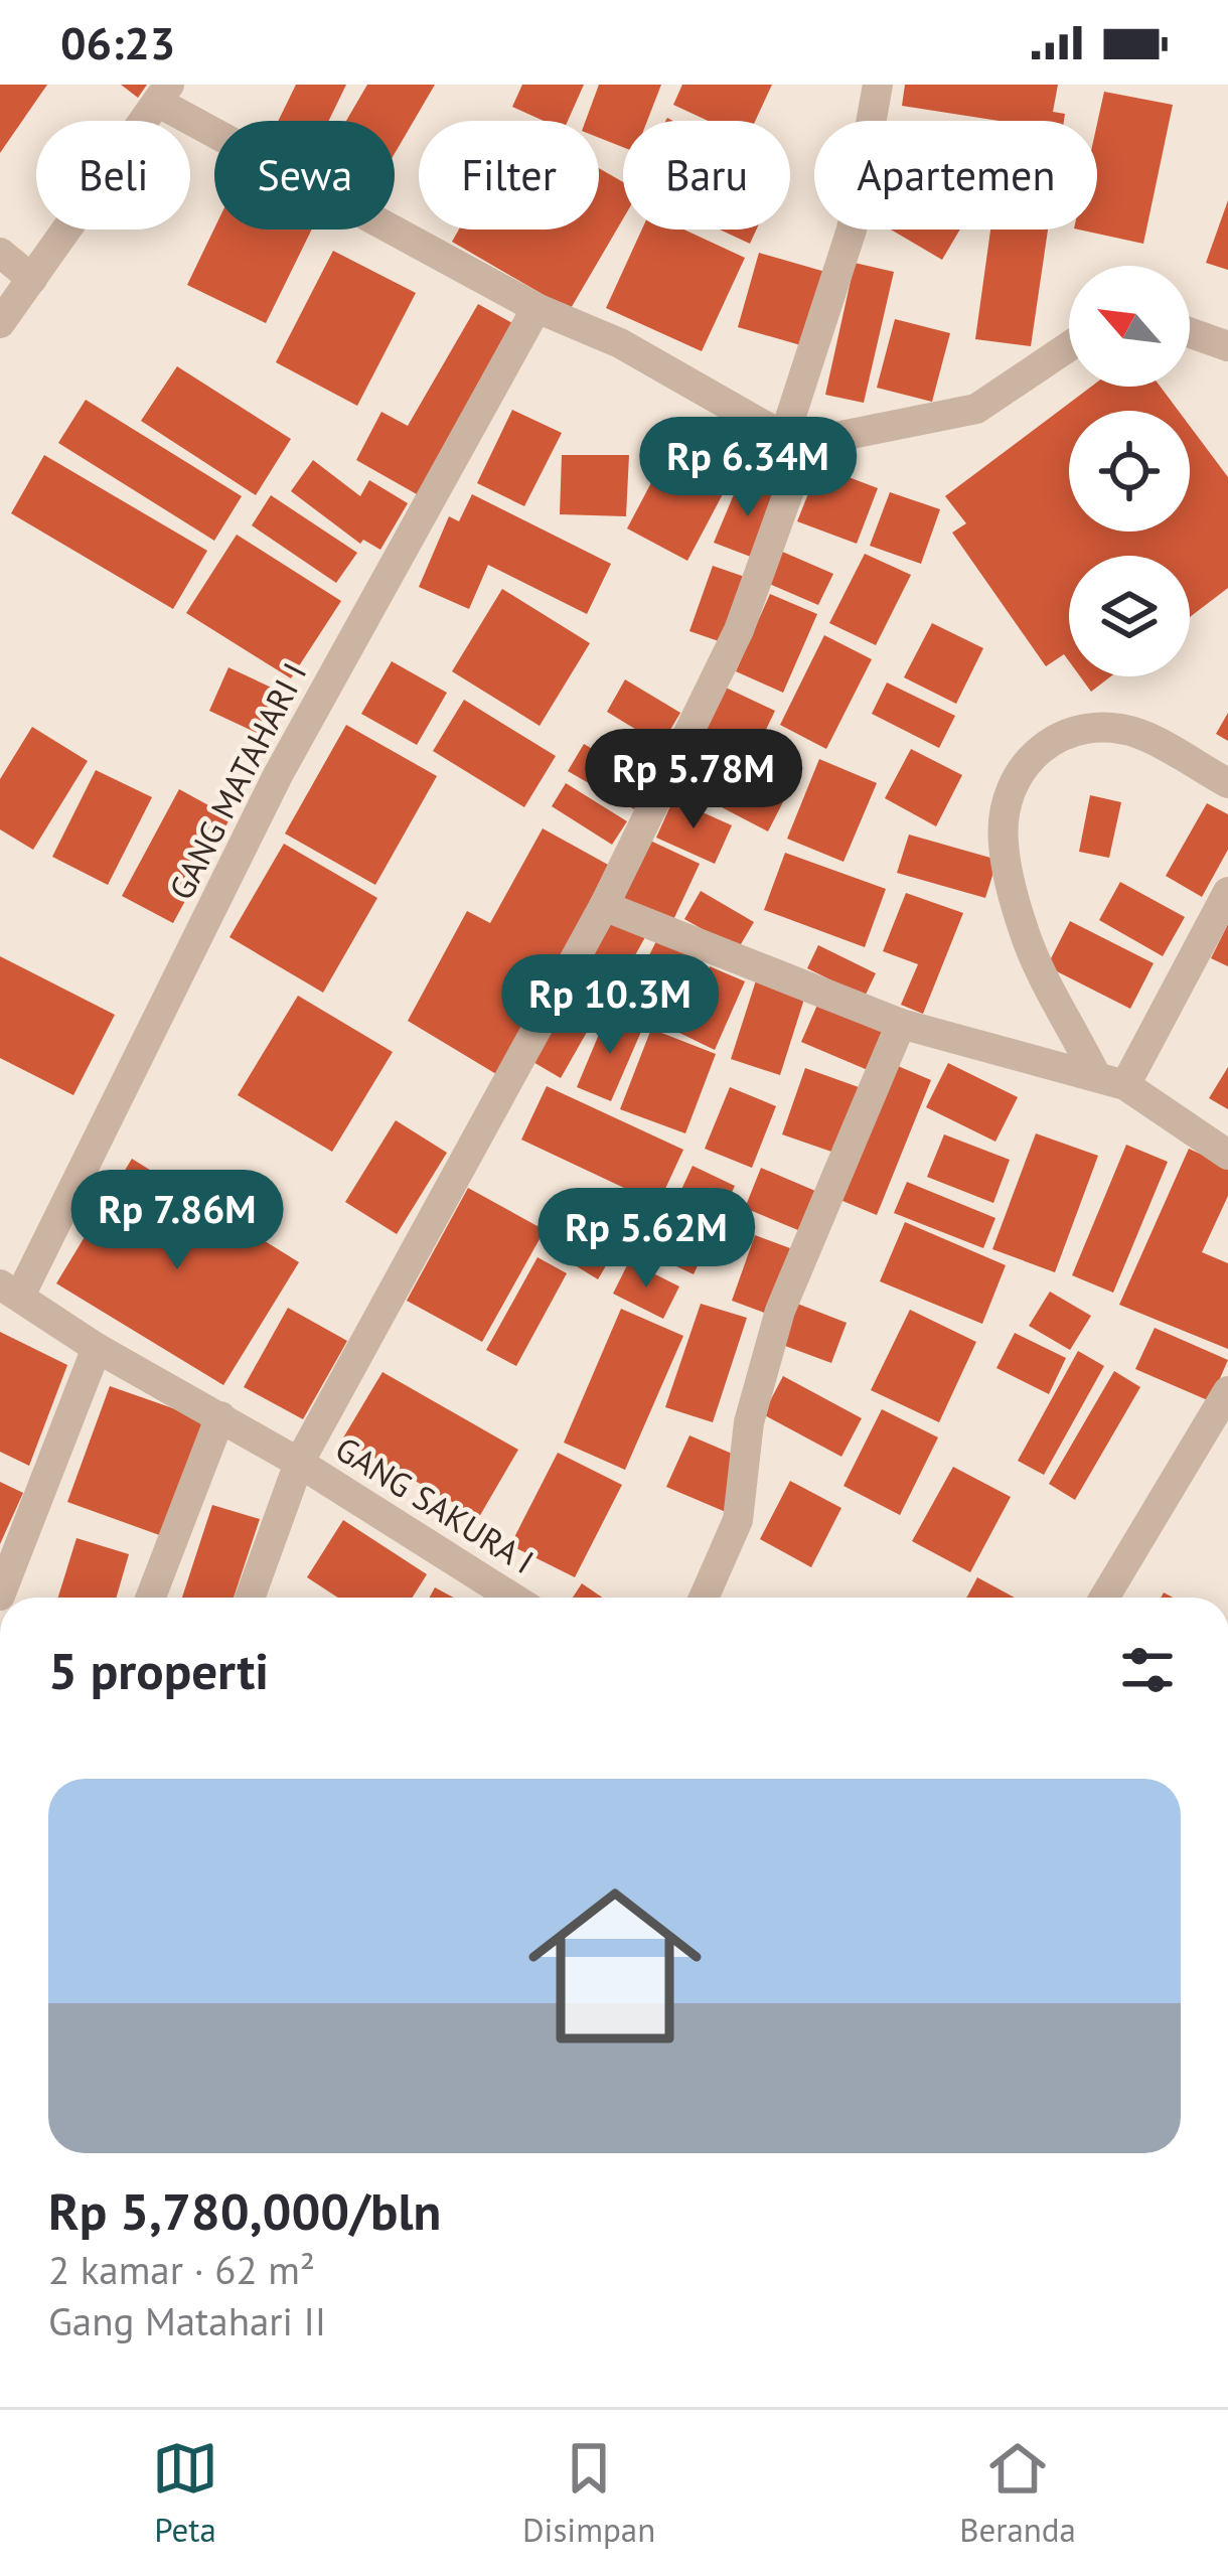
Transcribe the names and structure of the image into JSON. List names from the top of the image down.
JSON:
{
  "streets": {
    "street": ["GANG MATAHARI I", "GANG SAKURA I"]
  },
  "crossings": [
    ["GANG MATAHARI I", "GANG SAKURA I"]
  ],
  "north": "top left",
  "page": {
    "status": "06:23",
    "chip": [
      "Beli",
      "Sewa",
      "Filter",
      "Baru",
      "Apartemen"
    ],
    "price": [
      "Rp 6.34M",
      "Rp 5.78M",
      "Rp 10.3M",
      "Rp 7.86M",
      "Rp 5.62M"
    ],
    "heading": "5 properti",
    "list": [
      {
        "name": "Rp 5,780,000/bln",
        "note": "2 kamar · 62 m² · Gang Matahari II"
      }
    ],
    "tabs": ["Peta", "Disimpan", "Beranda"]
  }
}
